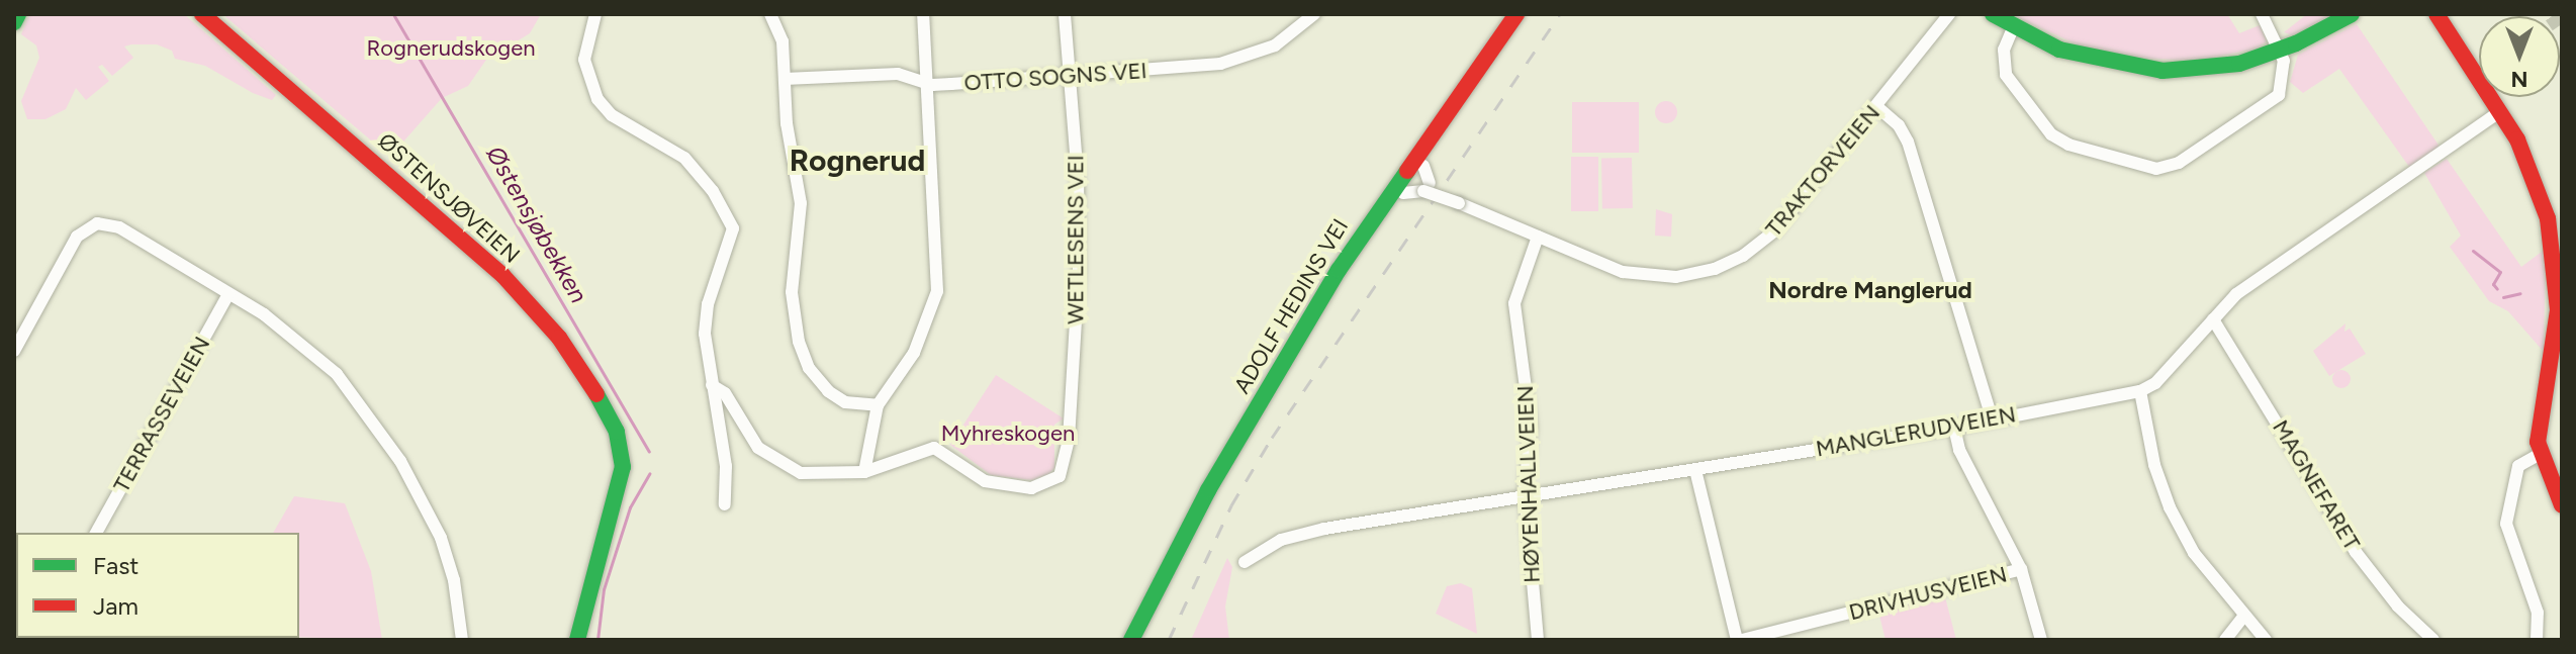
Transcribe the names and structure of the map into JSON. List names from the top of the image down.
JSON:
{
  "streets": {
    "main road": ["ØSTENSJØVEIEN", "ADOLF HEDINS VEI"],
    "street": [
      "OTTO SOGNS VEI",
      "TRAKTORVEIEN",
      "WETLESENS VEI",
      "TERRASSEVEIEN",
      "MANGLERUDVEIEN",
      "HØYENHALLVEIEN",
      "MAGNEFARET",
      "DRIVHUSVEIEN"
    ]
  },
  "crossings": [
    ["OTTO SOGNS VEI", "WETLESENS VEI"],
    ["TRAKTORVEIEN", "HØYENHALLVEIEN"],
    ["MANGLERUDVEIEN", "HØYENHALLVEIEN"],
    ["MANGLERUDVEIEN", "MAGNEFARET"]
  ],
  "districts": ["Rognerud", "Nordre Manglerud"],
  "water": ["Østensjøbekken"],
  "parks": ["Rognerudskogen", "Myhreskogen"],
  "legend": ["Fast", "Jam"],
  "north": "bottom"
}
